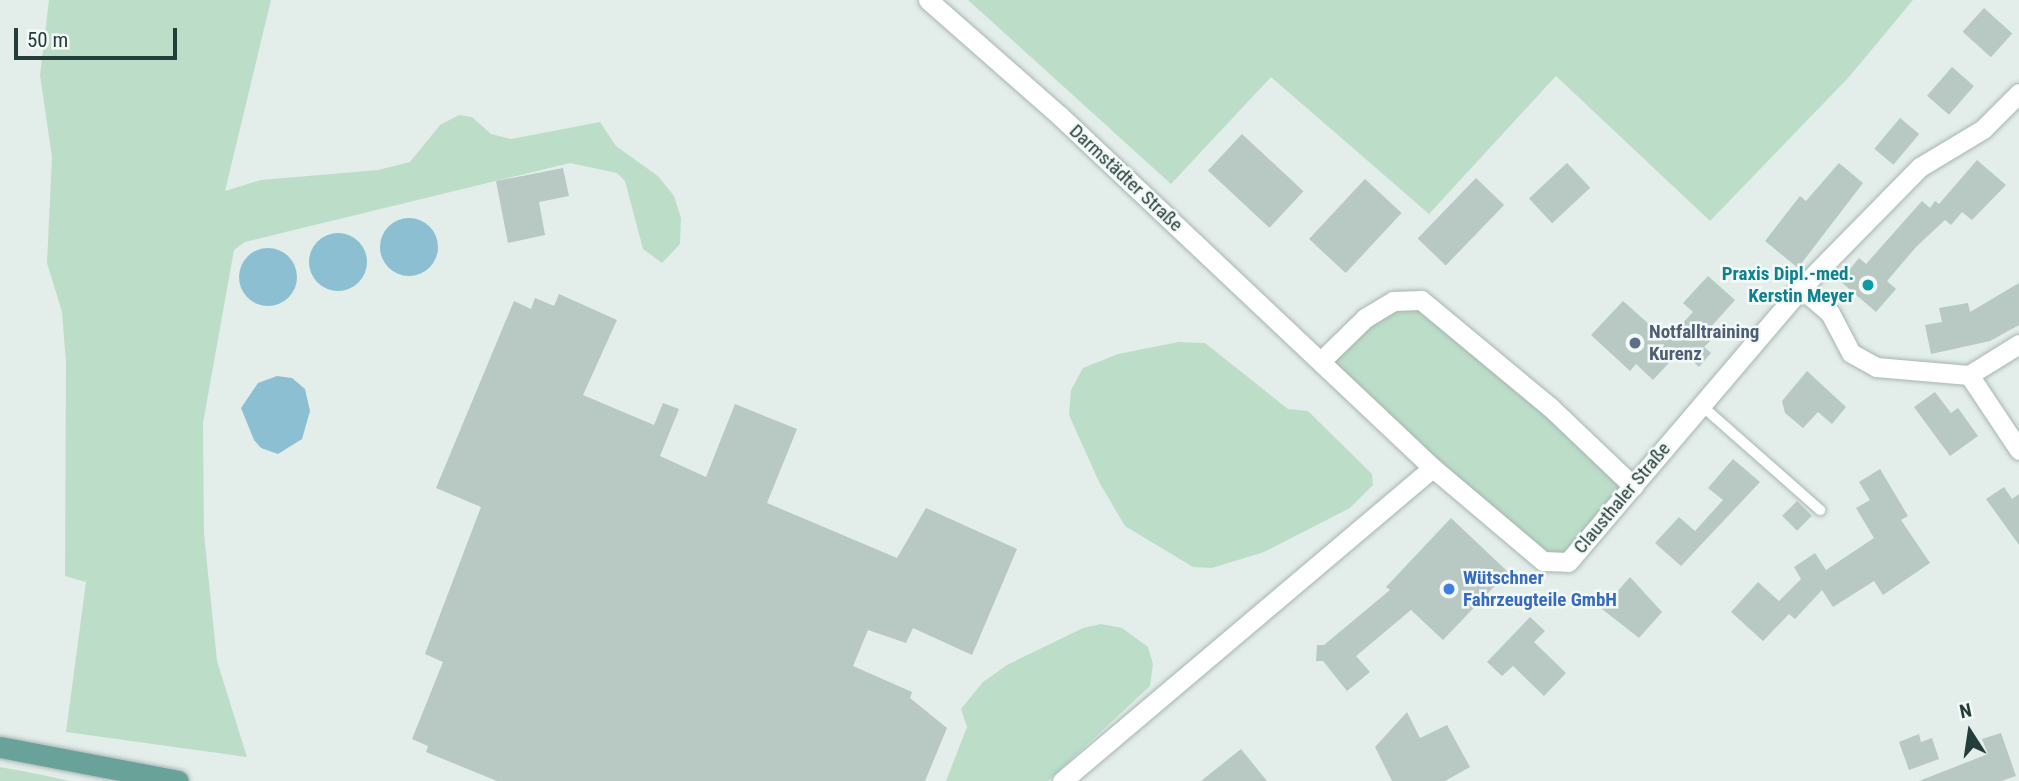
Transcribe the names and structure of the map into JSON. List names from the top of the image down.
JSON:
{
  "streets": {
    "street": ["Darmstädter Straße", "Clausthaler Straße"]
  },
  "crossings": [
    ["Darmstädter Straße", "Clausthaler Straße"]
  ],
  "places": ["Praxis Dipl.-med. Kerstin Meyer", "Notfalltraining Kurenz", "Wütschner Fahrzeugteile GmbH"],
  "scale_bar": "50 m",
  "north": "top"
}
